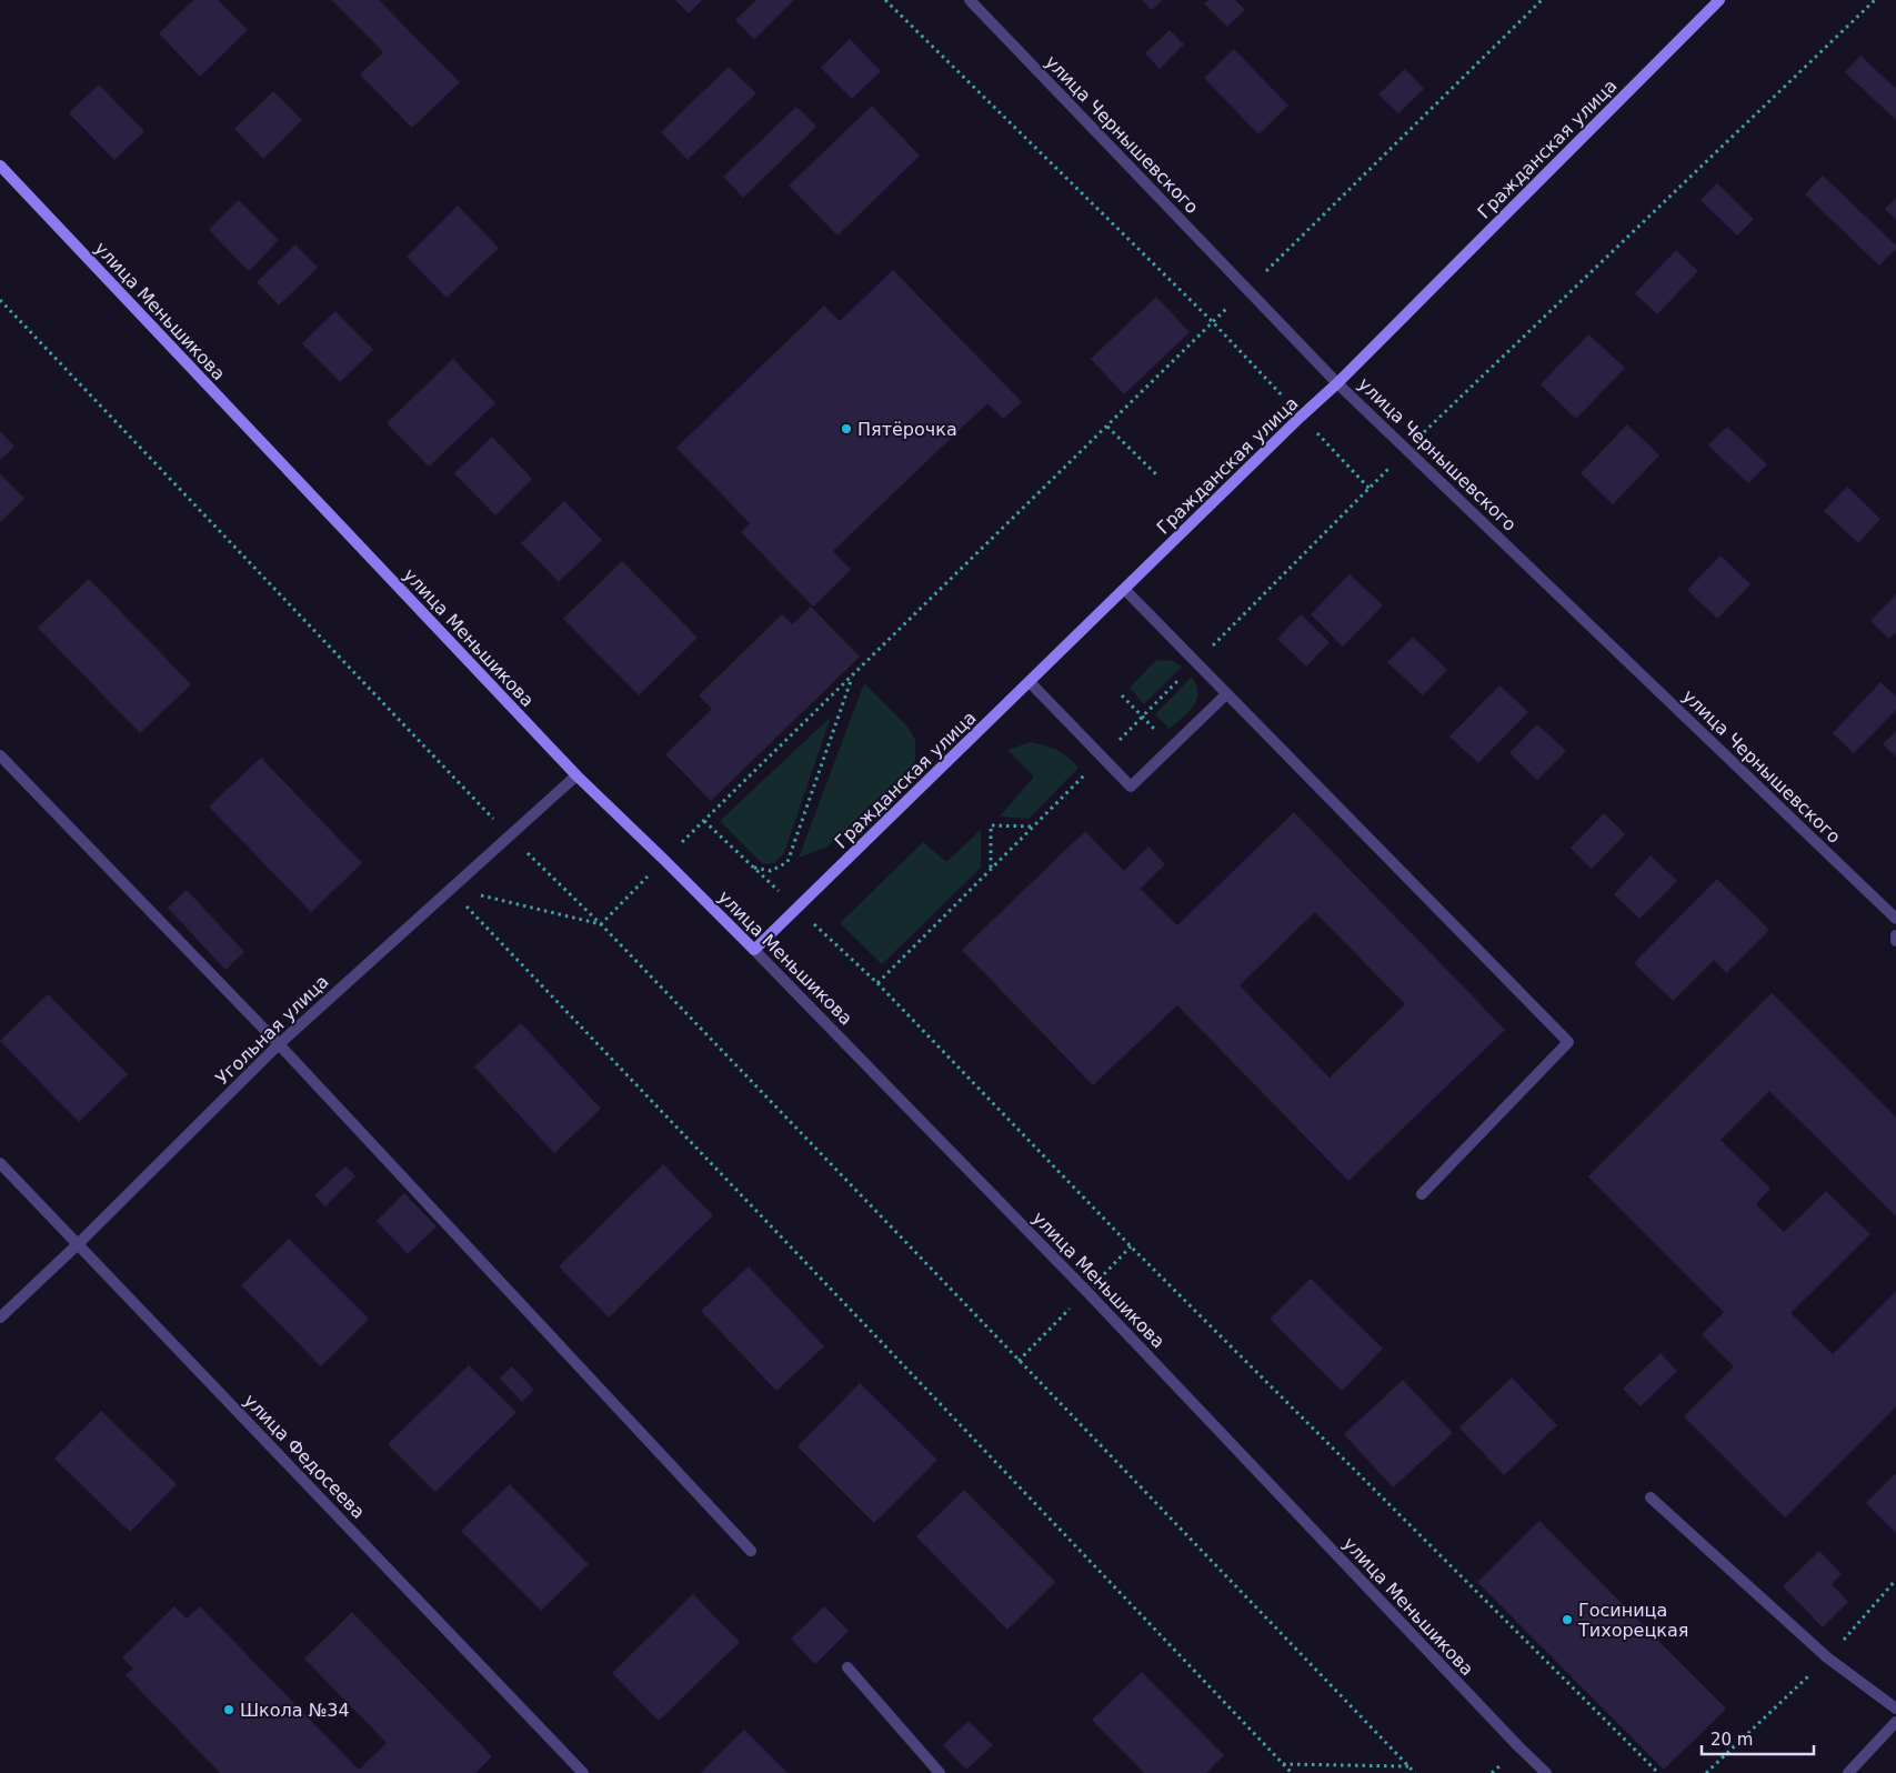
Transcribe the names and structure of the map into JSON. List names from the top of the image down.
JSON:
{
  "streets": {
    "main road": ["Гражданская улица", "улица Меньшикова"],
    "street": ["улица Чернышевского", "Угольная улица", "улица Федосеева"]
  },
  "crossings": [
    ["улица Чернышевского", "Гражданская улица"],
    ["Гражданская улица", "улица Меньшикова"],
    ["улица Меньшикова", "Угольная улица"],
    ["Угольная улица", "улица Федосеева"]
  ],
  "places": ["Пятёрочка", "Госиница Тихорецкая", "Школа №34"],
  "scale_bar": "20 m"
}
